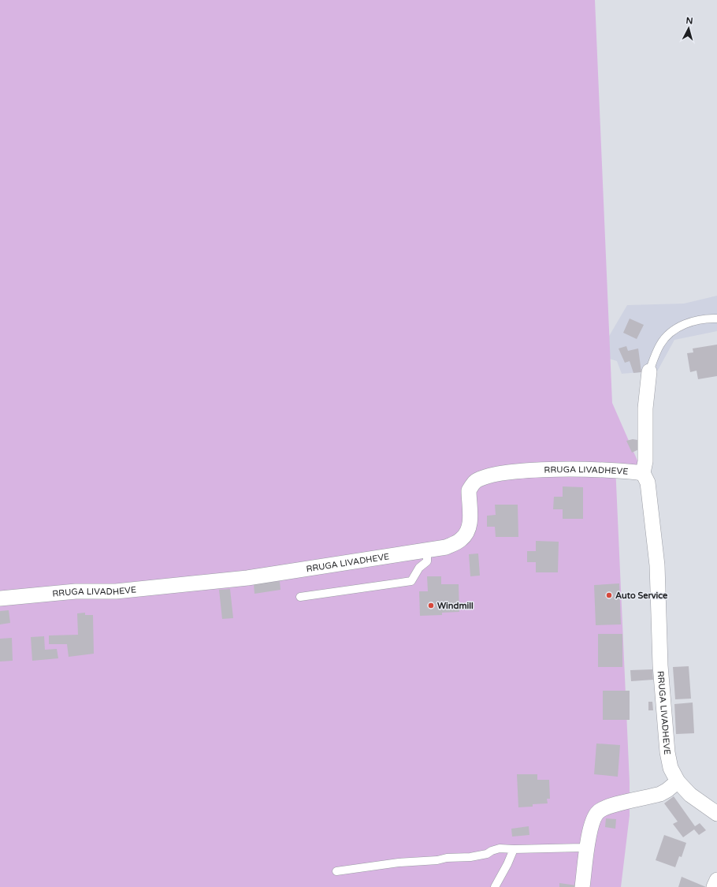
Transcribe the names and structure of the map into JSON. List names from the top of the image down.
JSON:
{
  "streets": {
    "street": ["RRUGA LIVADHEVE"]
  },
  "places": ["Auto Service", "Windmill"],
  "north": "top"
}
